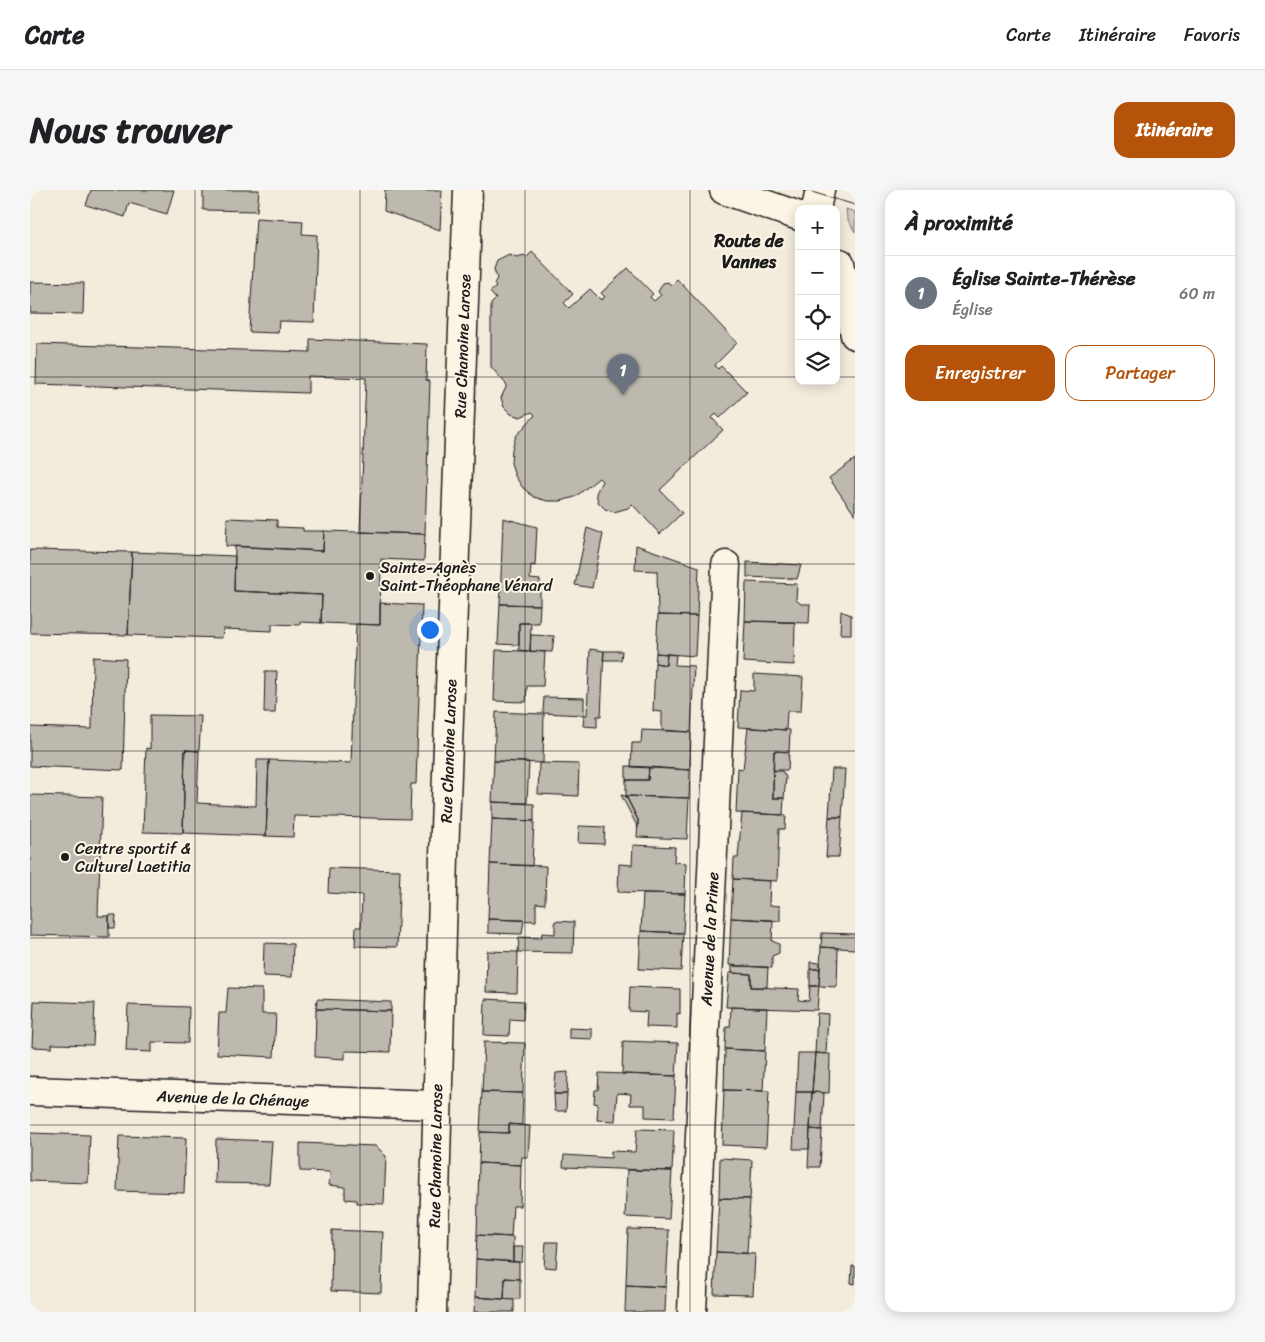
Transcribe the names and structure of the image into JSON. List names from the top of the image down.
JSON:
{
  "streets": {
    "street": ["Rue Chanoine Larose", "Avenue de la Prime", "Avenue de la Chénaye"]
  },
  "crossings": [
    ["Rue Chanoine Larose", "Avenue de la Chénaye"]
  ],
  "districts": ["Route de Vannes"],
  "places": ["Sainte-Agnès Saint-Théophane Vénard", "Centre sportif & Culturel Laetitia"],
  "page": {
    "header": "Carte",
    "nav": ["Carte", "Itinéraire", "Favoris"],
    "title": "Nous trouver",
    "buttons": [
      "Itinéraire",
      ["Enregistrer", "Partager"]
    ],
    "heading": "À proximité",
    "map_buttons": ["+", "−"],
    "list": [
      {
        "mark": "1",
        "name": "Église Sainte-Thérèse",
        "note": "Église",
        "value": "60 m"
      }
    ],
    "pins": "1"
  }
}
